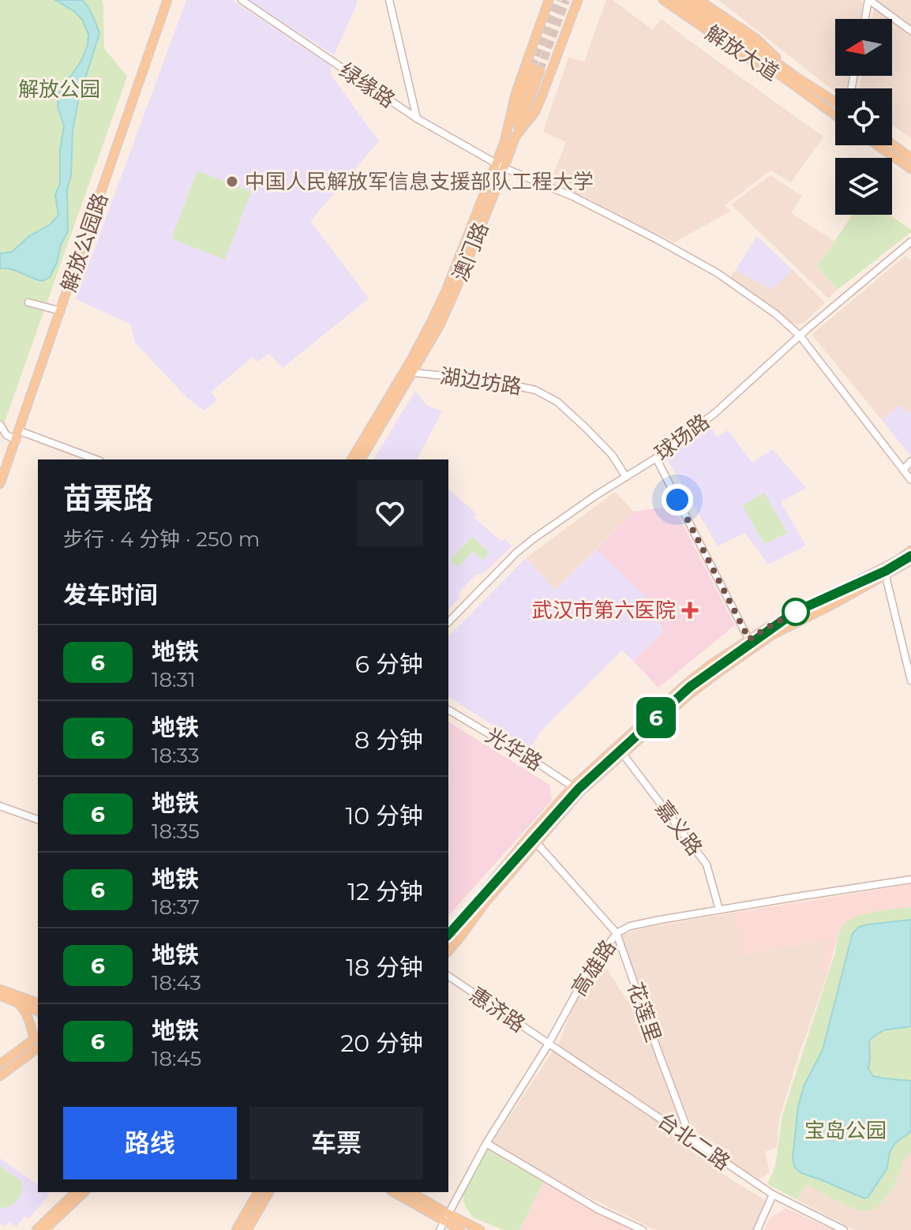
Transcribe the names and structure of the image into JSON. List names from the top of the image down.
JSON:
{
  "streets": {
    "main road": ["解放大道", "解放公园路", "澳门路"],
    "street": [
      "绿缘路",
      "湖边坊路",
      "球场路",
      "光华路",
      "嘉义路",
      "高雄路",
      "惠济路",
      "花莲里",
      "台北二路"
    ]
  },
  "crossings": [
    ["绿缘路", "澳门路"],
    ["绿缘路", "球场路"],
    ["澳门路", "湖边坊路"],
    ["湖边坊路", "球场路"],
    ["嘉义路", "高雄路"],
    ["高雄路", "惠济路"],
    ["高雄路", "花莲里"],
    ["高雄路", "台北二路"],
    ["惠济路", "台北二路"],
    ["花莲里", "台北二路"]
  ],
  "parks": ["解放公园", "宝岛公园"],
  "places": {
    "other": ["中国人民解放军信息支援部队工程大学"],
    "health": ["武汉市第六医院"]
  },
  "lines": ["metro line 6"],
  "north": "left",
  "page": {
    "on_map": "6",
    "heading": [
      ["苗栗路", "步行 · 4 分钟 · 250 m"],
      "发车时间"
    ],
    "list": [
      {
        "mark": "6",
        "name": "地铁",
        "note": "18:31",
        "value": "6 分钟"
      },
      {
        "mark": "6",
        "name": "地铁",
        "note": "18:33",
        "value": "8 分钟"
      },
      {
        "mark": "6",
        "name": "地铁",
        "note": "18:35",
        "value": "10 分钟"
      },
      {
        "mark": "6",
        "name": "地铁",
        "note": "18:37",
        "value": "12 分钟"
      },
      {
        "mark": "6",
        "name": "地铁",
        "note": "18:43",
        "value": "18 分钟"
      },
      {
        "mark": "6",
        "name": "地铁",
        "note": "18:45",
        "value": "20 分钟"
      }
    ],
    "buttons": ["路线", "车票"]
  }
}
